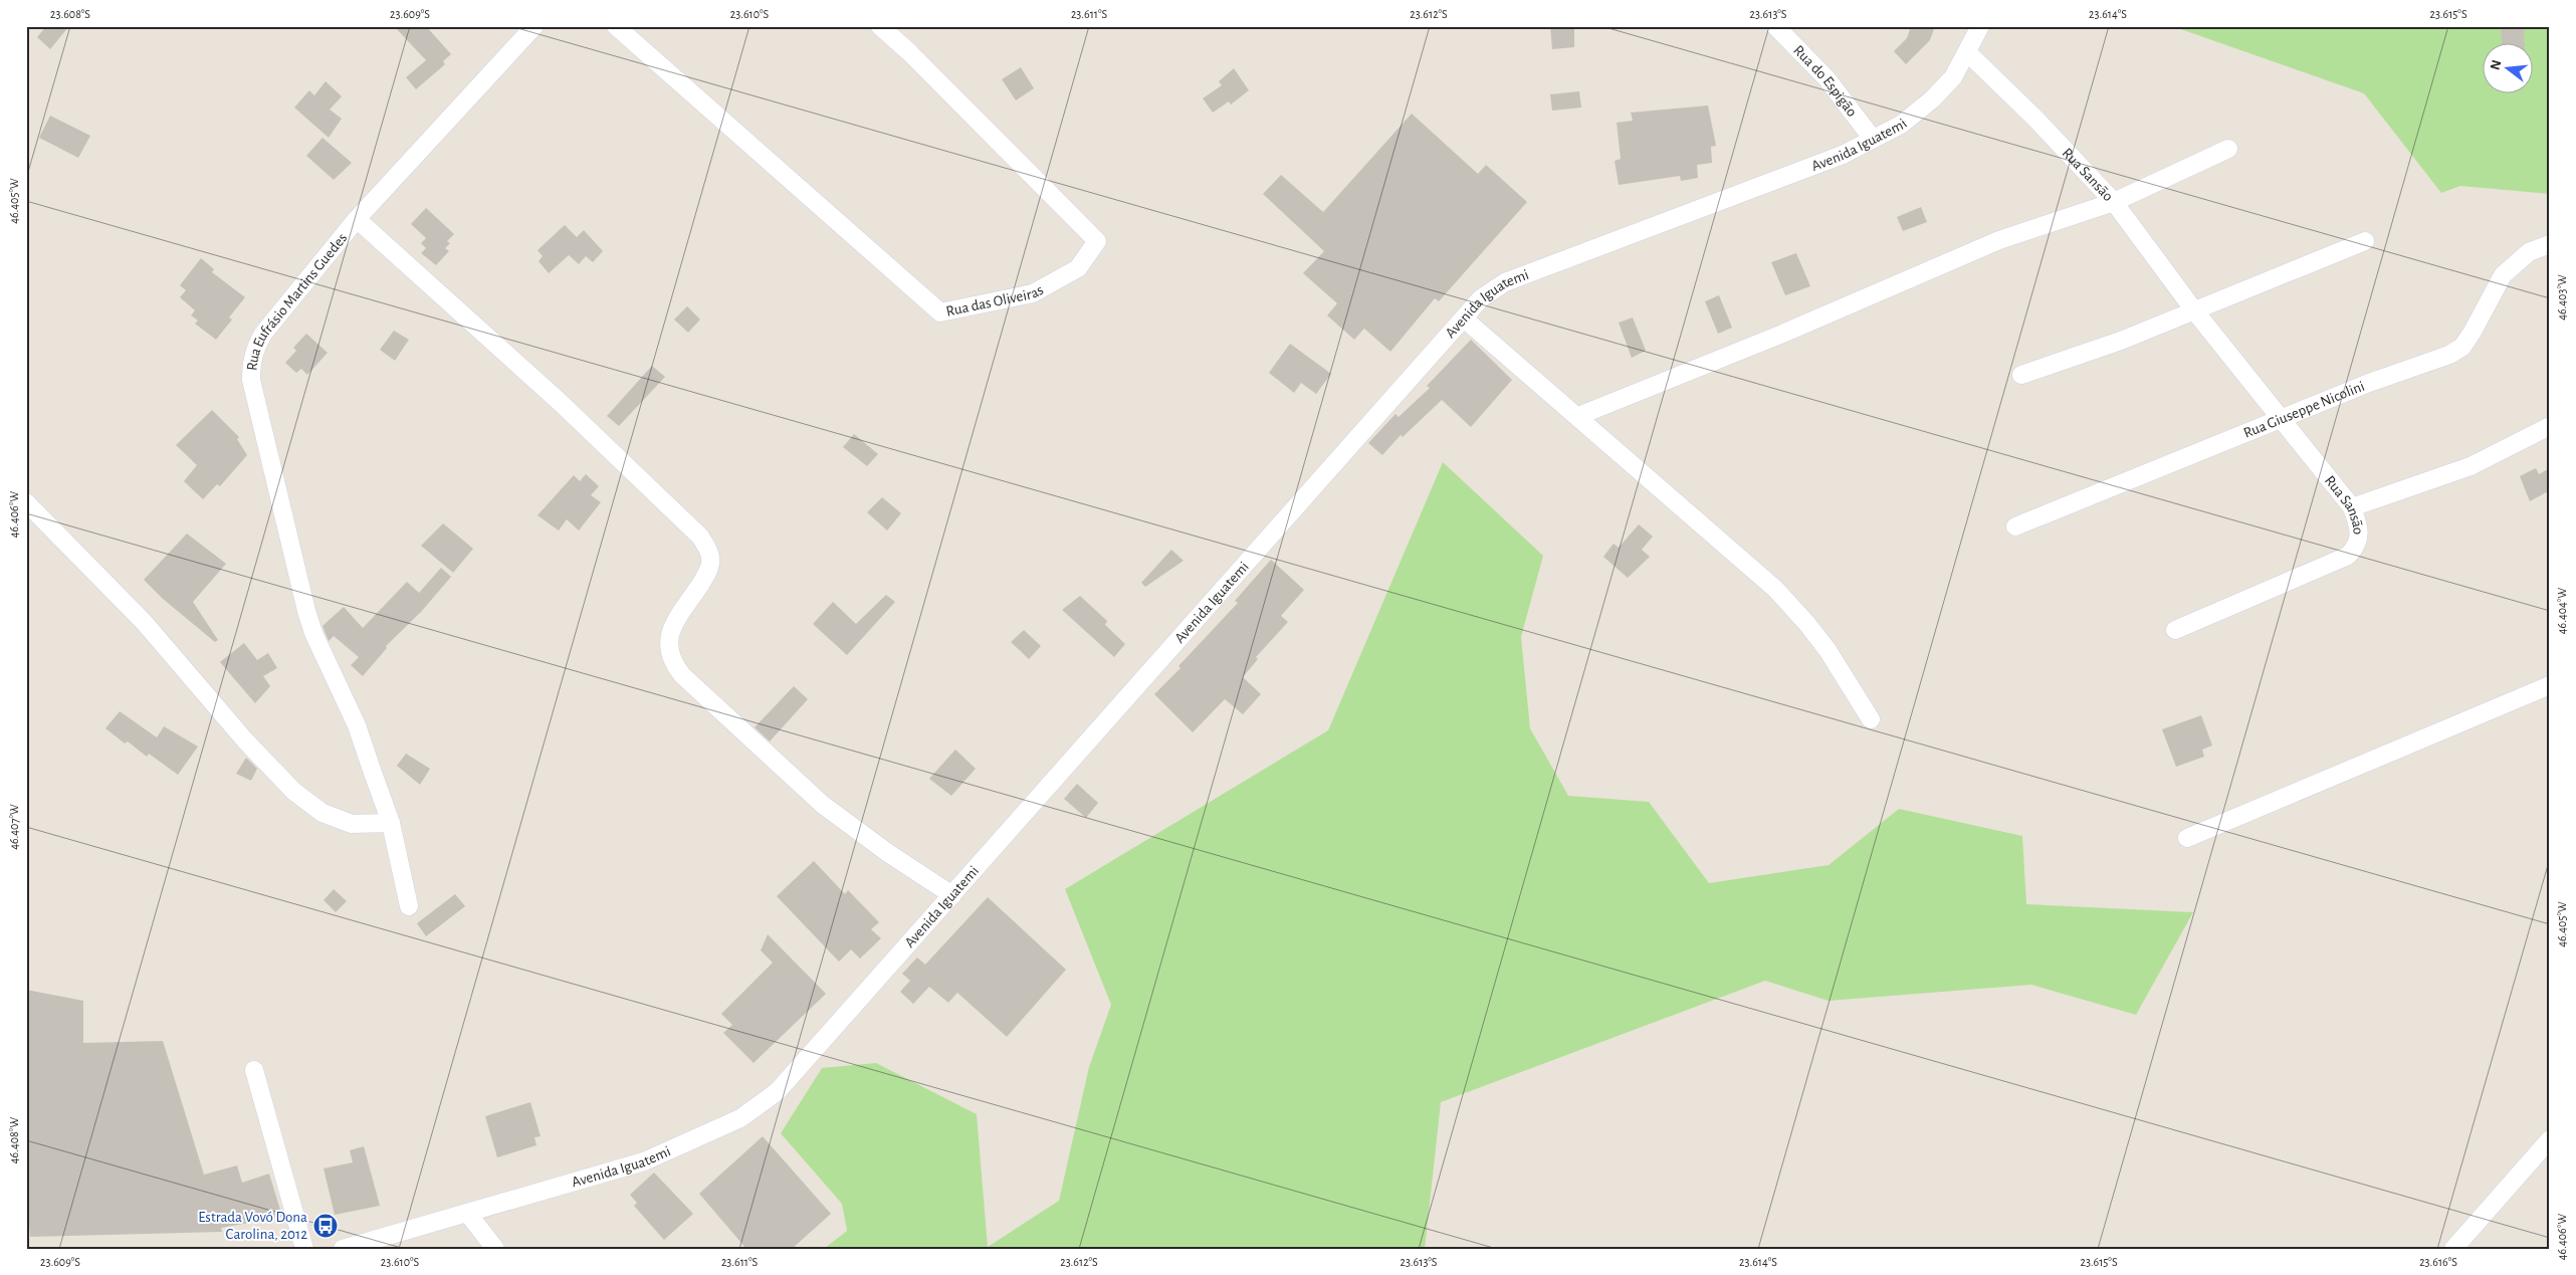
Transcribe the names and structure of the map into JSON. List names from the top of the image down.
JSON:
{
  "streets": {
    "street": [
      "Rua do Espigão",
      "Avenida Iguatemi",
      "Rua Sansão",
      "Rua das Oliveiras",
      "Rua Eufrásio Martins Guedes",
      "Rua Giuseppe Nicolini"
    ]
  },
  "crossings": [
    ["Rua do Espigão", "Avenida Iguatemi"],
    ["Avenida Iguatemi", "Rua Sansão"],
    ["Rua Sansão", "Rua Giuseppe Nicolini"]
  ],
  "places": {
    "bus stop": ["Estrada Vovó Dona Carolina, 2012"]
  },
  "north": "left",
  "coordinates": [
    "23.608°S",
    "23.609°S",
    "23.610°S",
    "23.611°S",
    "23.612°S",
    "23.613°S",
    "23.614°S",
    "23.615°S",
    "46.405°W",
    "46.403°W",
    "46.406°W",
    "46.404°W",
    "46.407°W",
    "46.408°W",
    "23.616°S"
  ]
}
